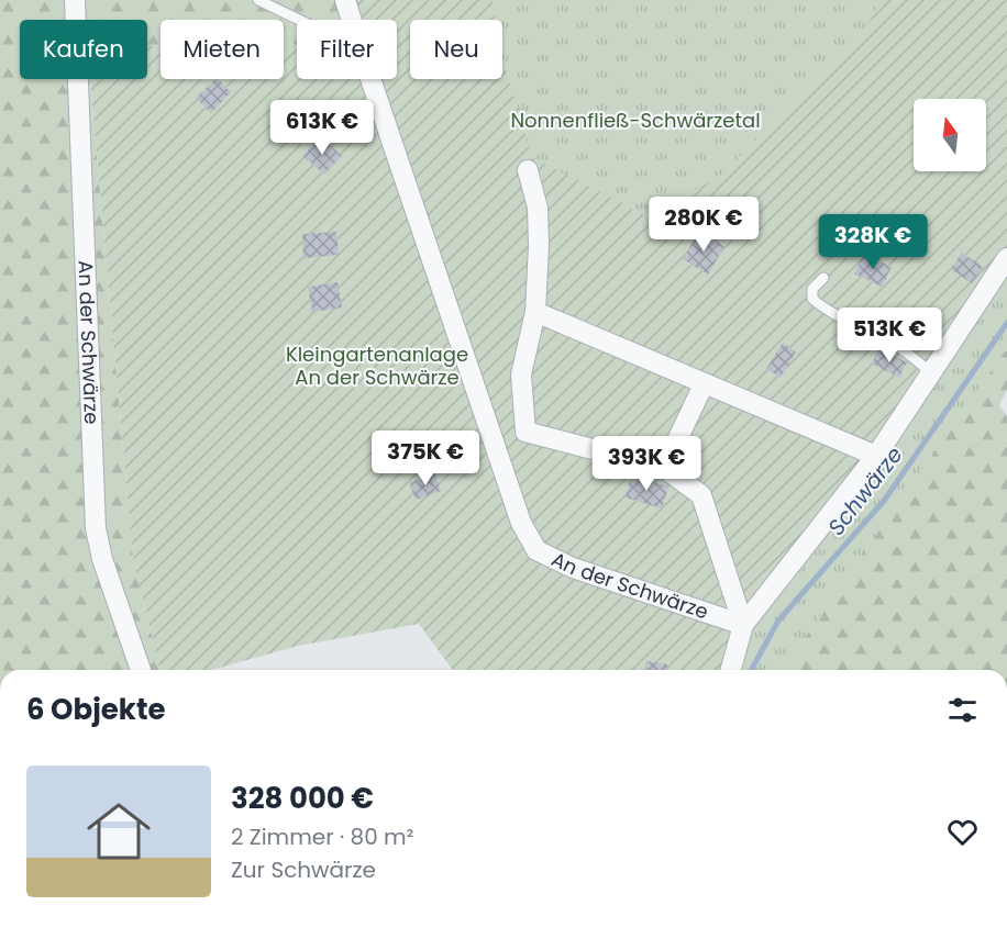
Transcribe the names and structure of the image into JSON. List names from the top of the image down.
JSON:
{
  "streets": {
    "street": ["An der Schwärze"]
  },
  "water": ["Schwärze"],
  "parks": ["Nonnenfließ-Schwärzetal", "Kleingartenanlage An der Schwärze"],
  "north": "top",
  "page": {
    "chip": [
      "Kaufen",
      "Mieten",
      "Filter",
      "Neu"
    ],
    "price": [
      "613K €",
      "280K €",
      "328K €",
      "513K €",
      "375K €",
      "393K €"
    ],
    "heading": "6 Objekte",
    "list": [
      {
        "name": "328 000 €",
        "note": "2 Zimmer · 80 m² · Zur Schwärze"
      }
    ]
  }
}
